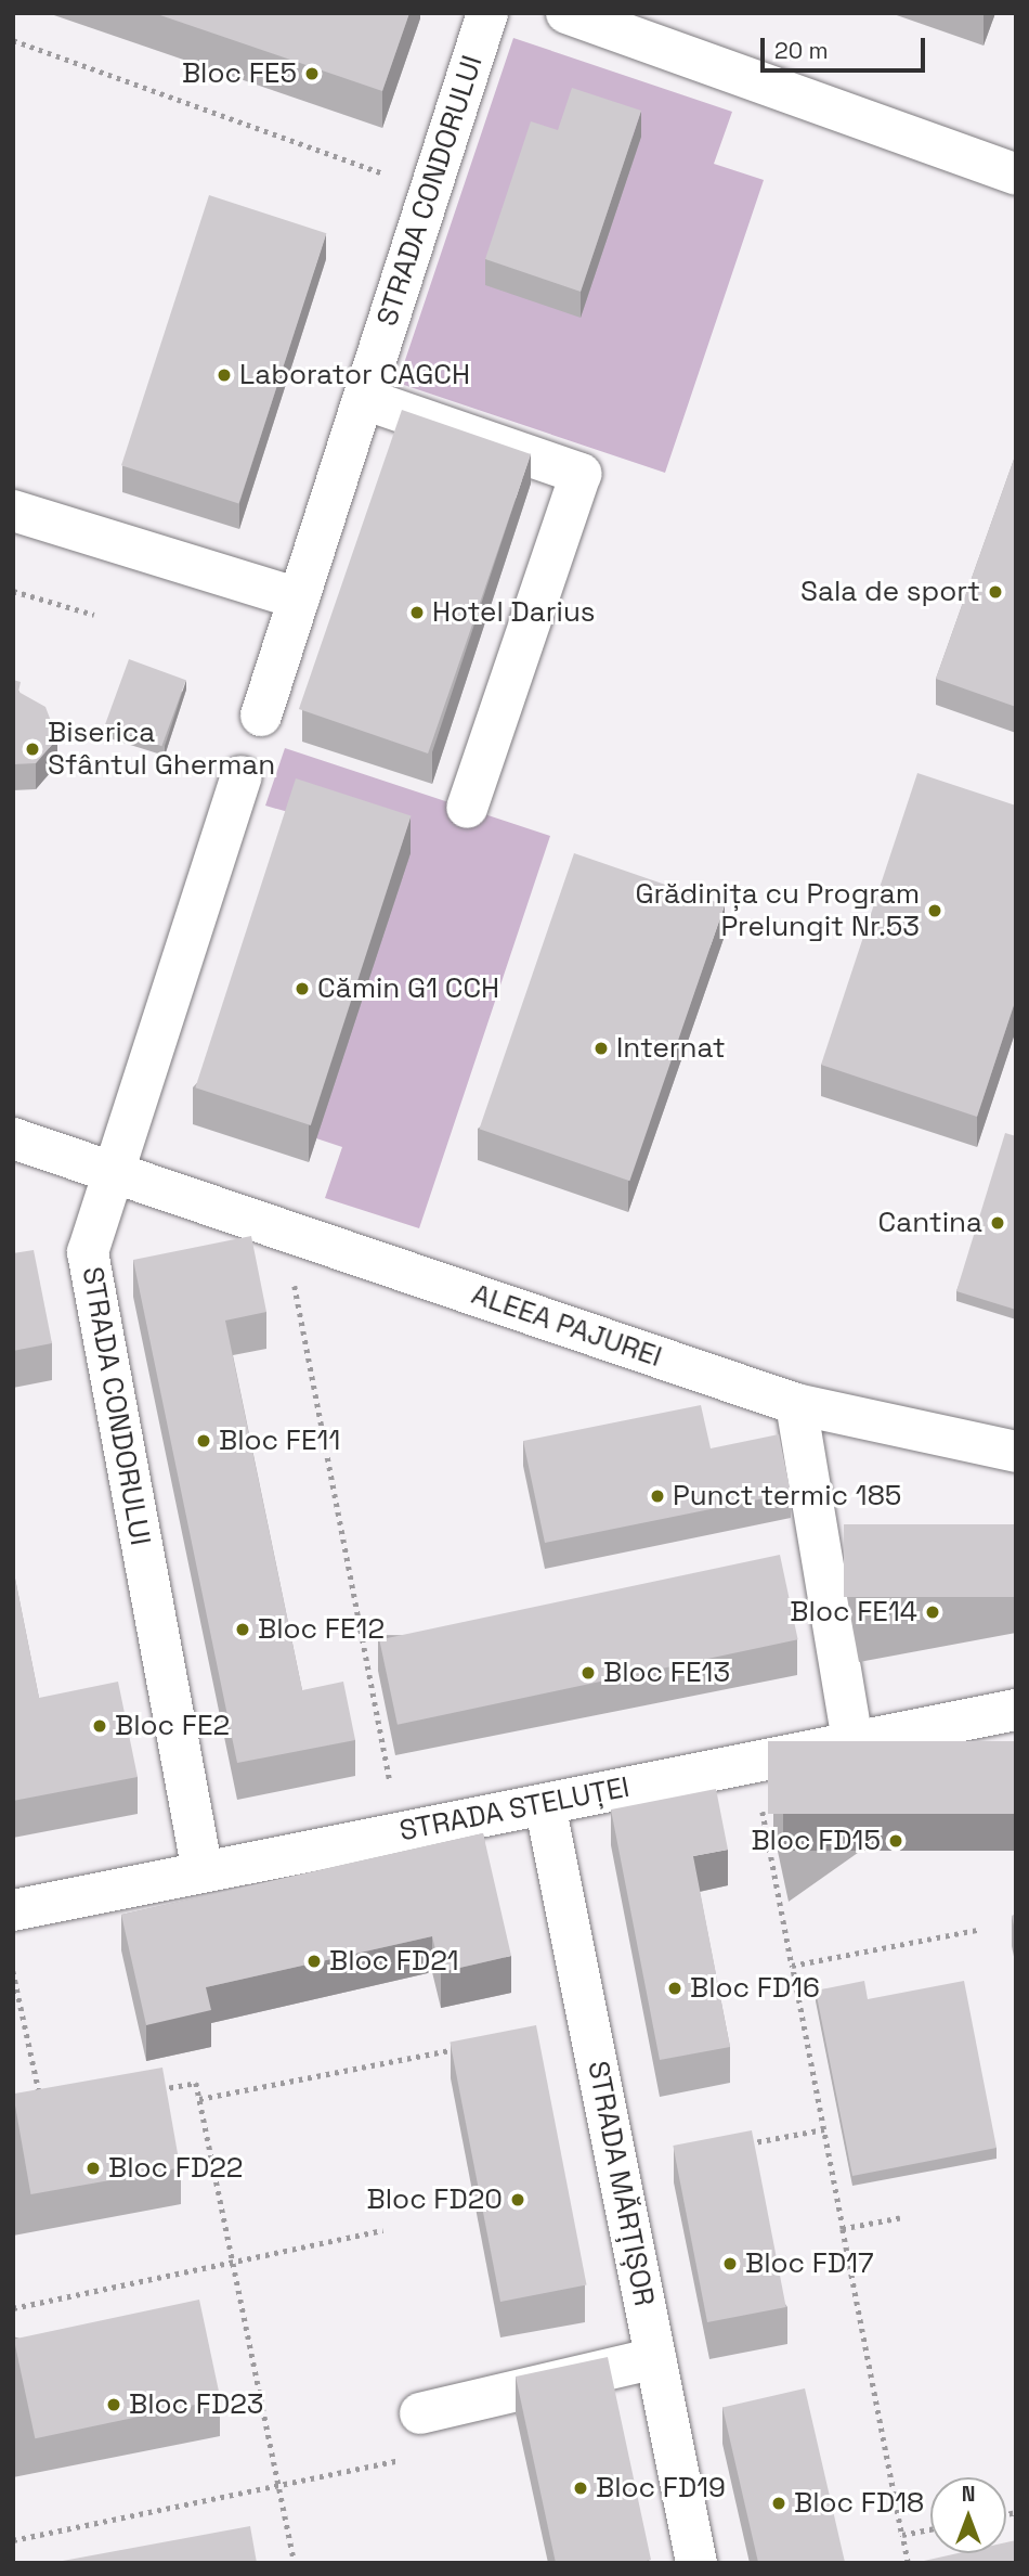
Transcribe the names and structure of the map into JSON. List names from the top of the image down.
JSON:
{
  "streets": {
    "street": [
      "STRADA CONDORULUI",
      "ALEEA PAJUREI",
      "STRADA STELUȚEI",
      "STRADA MĂRȚIȘOR"
    ]
  },
  "crossings": [
    ["STRADA CONDORULUI", "ALEEA PAJUREI"],
    ["STRADA CONDORULUI", "STRADA STELUȚEI"],
    ["STRADA STELUȚEI", "STRADA MĂRȚIȘOR"]
  ],
  "places": [
    "Bloc FE5",
    "Laborator CAGCH",
    "Sala de sport",
    "Hotel Darius",
    "Biserica Sfântul Gherman",
    "Grădinița cu Program Prelungit Nr.53",
    "Cămin G1 CCH",
    "Internat",
    "Cantina",
    "Bloc FE11",
    "Punct termic 185",
    "Bloc FE14",
    "Bloc FE12",
    "Bloc FE13",
    "Bloc FE2",
    "Bloc FD15",
    "Bloc FD21",
    "Bloc FD16",
    "Bloc FD22",
    "Bloc FD20",
    "Bloc FD17",
    "Bloc FD23",
    "Bloc FD19",
    "Bloc FD18"
  ],
  "scale_bar": "20 m",
  "north": "top"
}
